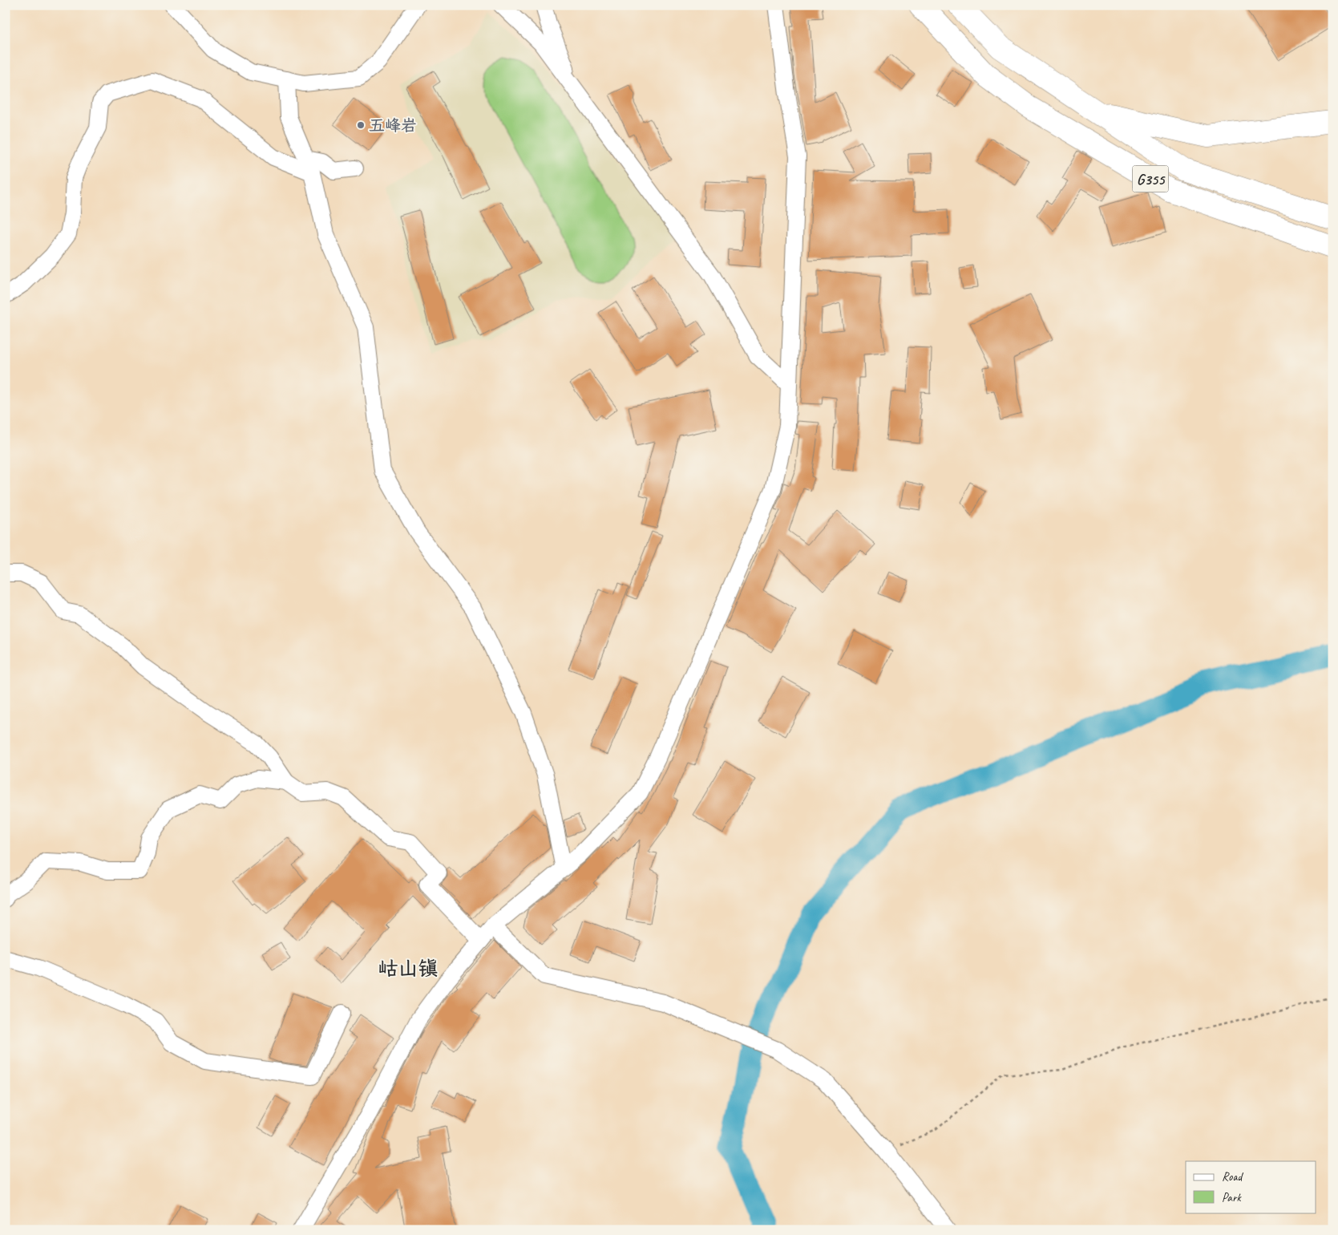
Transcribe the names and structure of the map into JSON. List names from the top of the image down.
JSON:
{
  "streets": {
    "highway": ["G355"]
  },
  "districts": ["岵山镇"],
  "places": ["五峰岩"],
  "legend": ["Road", "Park"]
}
